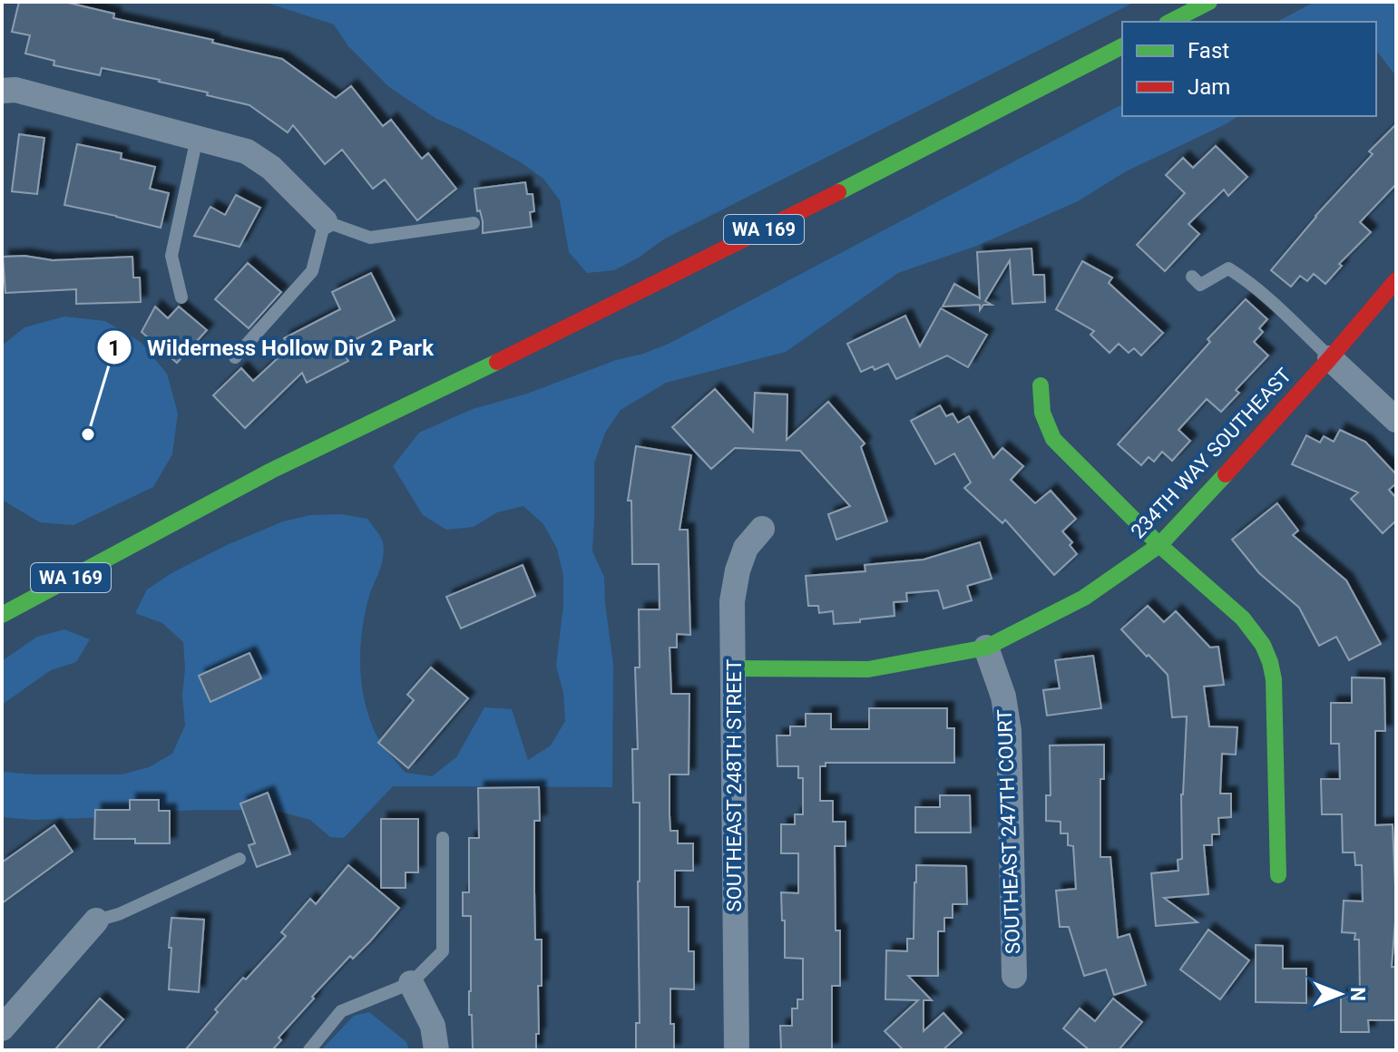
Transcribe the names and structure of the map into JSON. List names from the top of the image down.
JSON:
{
  "streets": {
    "street": [
      "WA 169",
      "234TH WAY SOUTHEAST",
      "SOUTHEAST 248TH STREET",
      "SOUTHEAST 247TH COURT"
    ]
  },
  "crossings": [
    ["234TH WAY SOUTHEAST", "SOUTHEAST 248TH STREET"],
    ["234TH WAY SOUTHEAST", "SOUTHEAST 247TH COURT"]
  ],
  "places": ["Wilderness Hollow Div 2 Park"],
  "legend": ["Fast", "Jam"],
  "north": "right"
}
